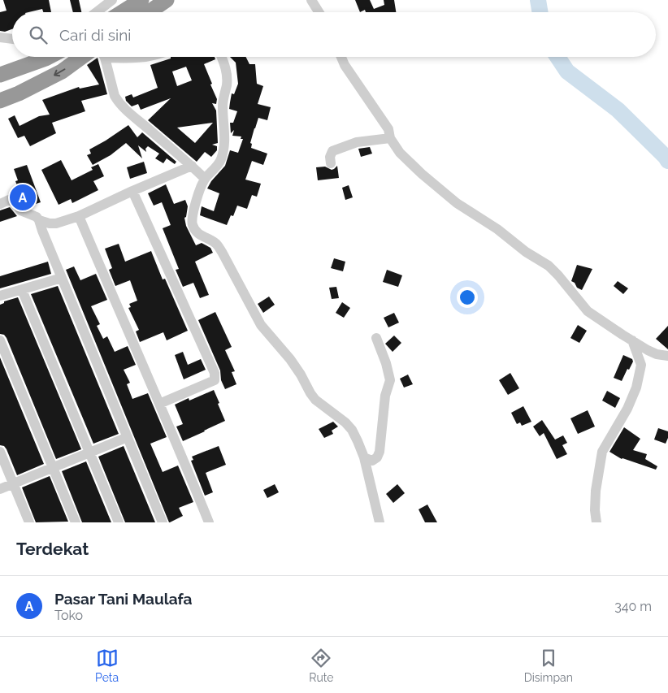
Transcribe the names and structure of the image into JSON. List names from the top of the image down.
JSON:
{
  "page": {
    "search": "Cari di sini",
    "pins": "A",
    "heading": "Terdekat",
    "list": [
      {
        "mark": "A",
        "name": "Pasar Tani Maulafa",
        "note": "Toko",
        "value": "340 m"
      }
    ],
    "nav": ["Peta", "Rute", "Disimpan"]
  }
}
